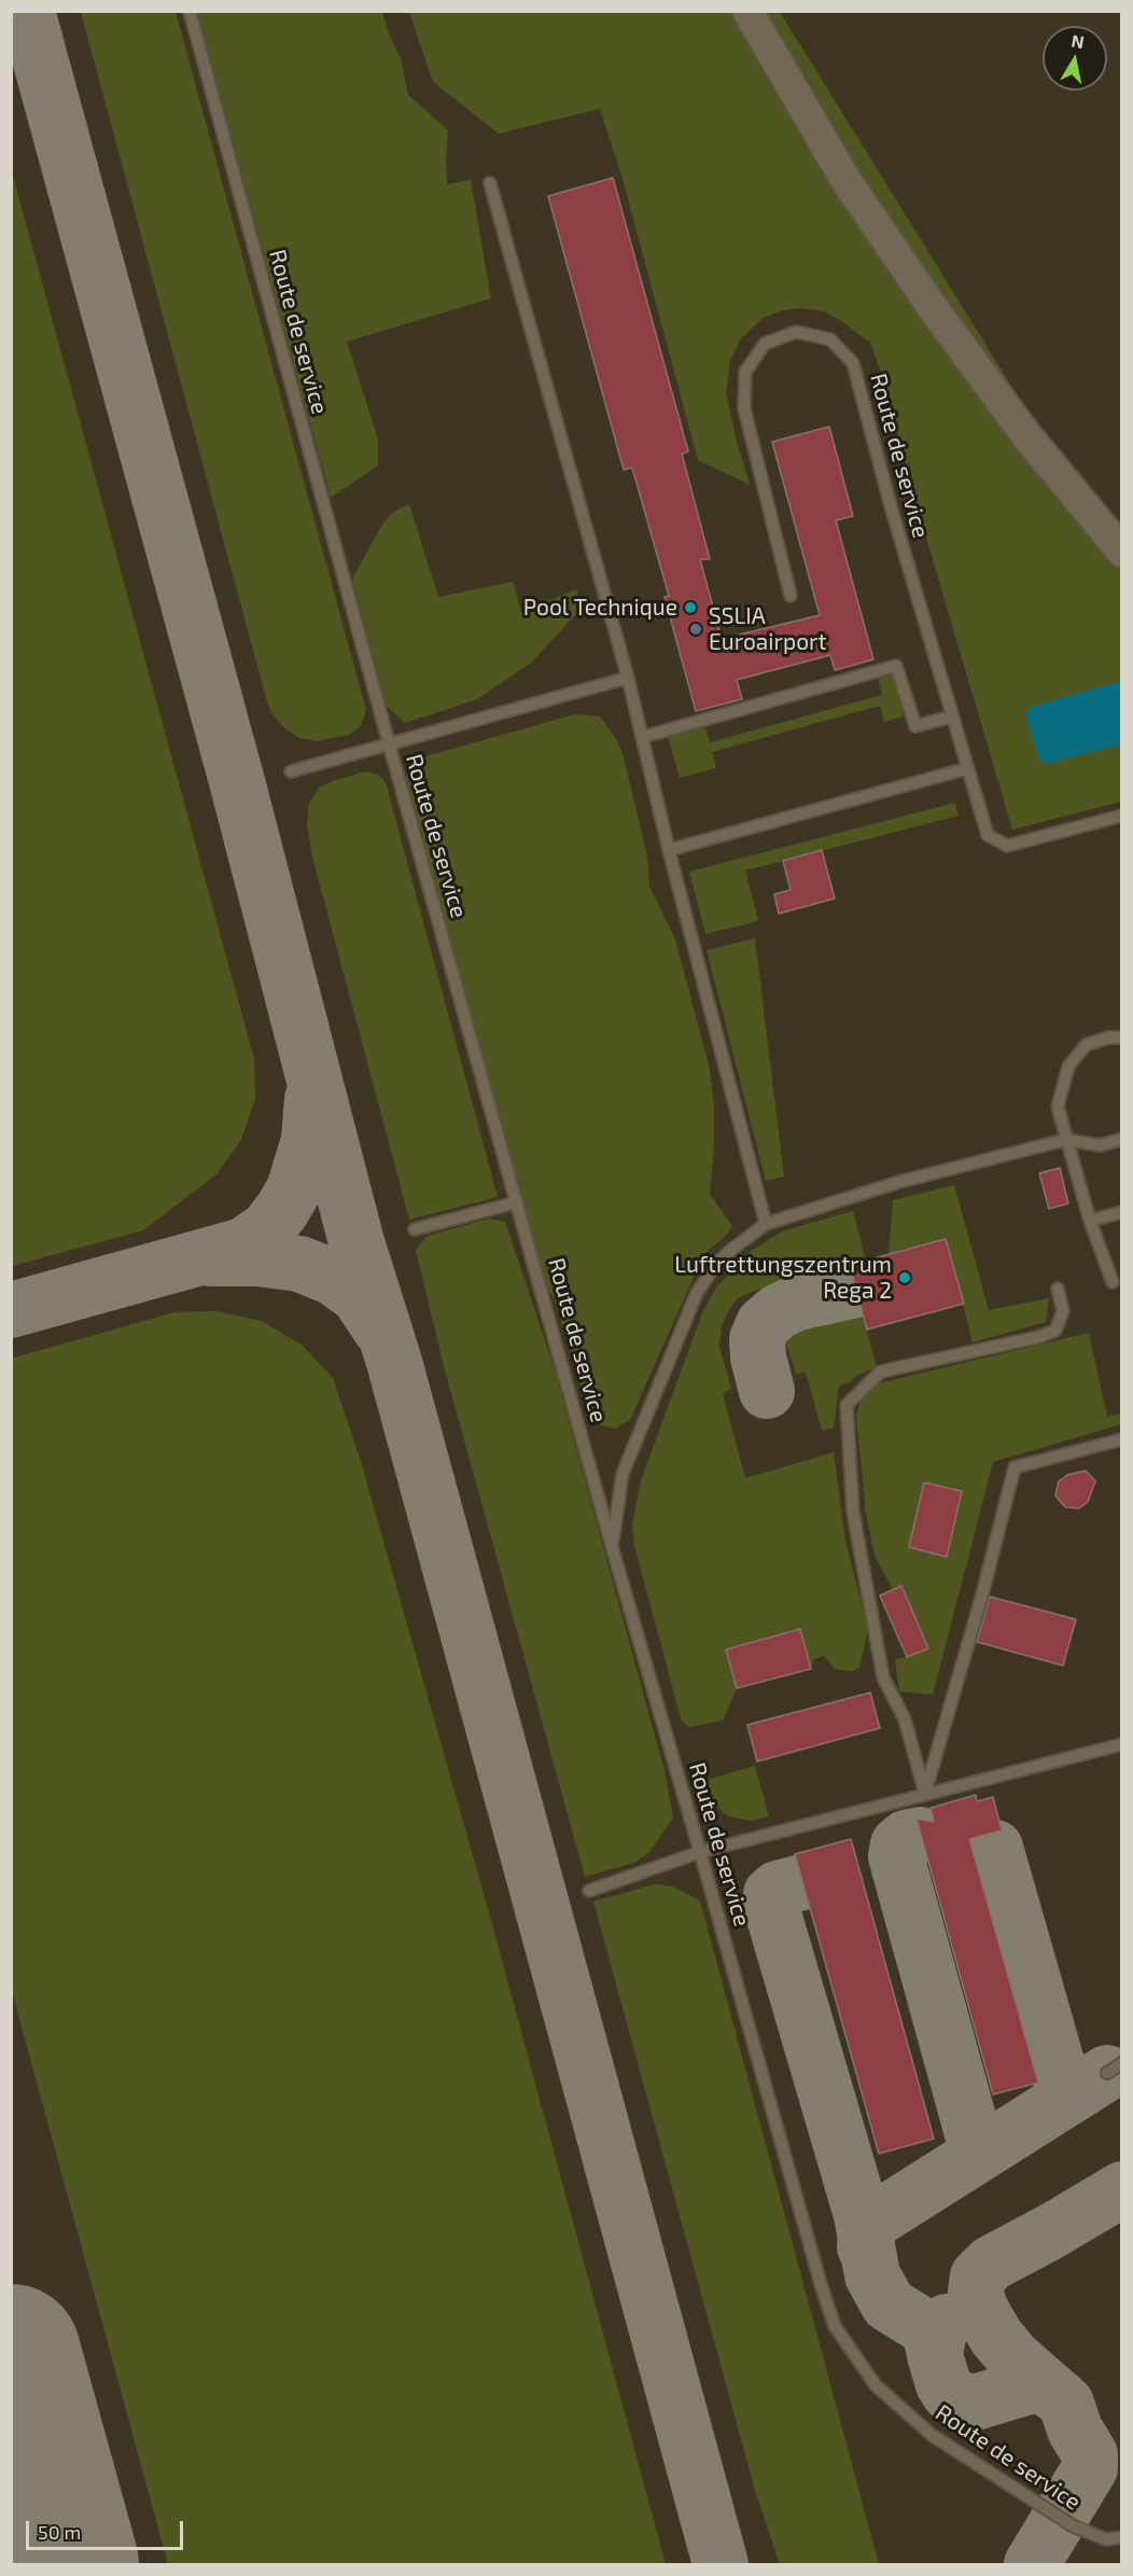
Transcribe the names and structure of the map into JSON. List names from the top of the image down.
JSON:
{
  "streets": {
    "lane": ["Route de service"]
  },
  "places": ["Pool Technique", "SSLIA Euroairport", "Luftrettungszentrum Rega 2"],
  "scale_bar": "50 m",
  "north": "top"
}
